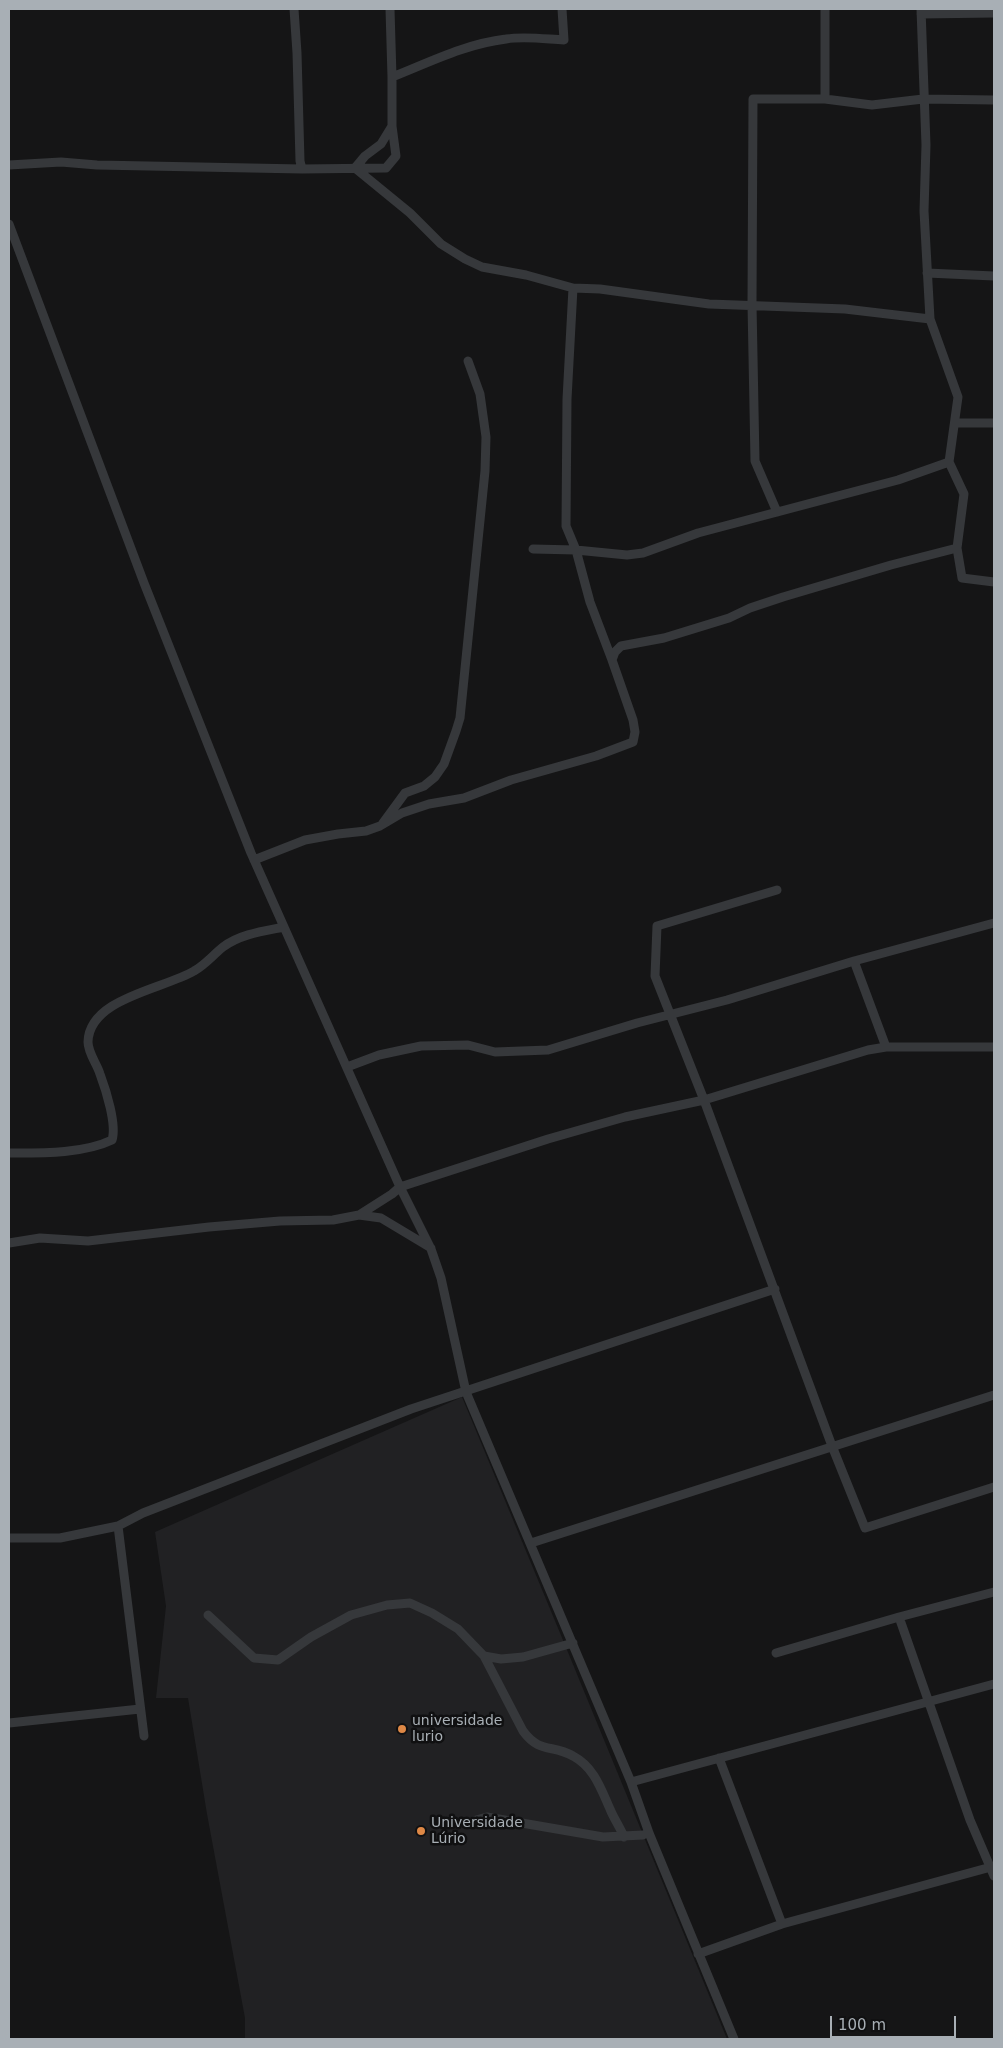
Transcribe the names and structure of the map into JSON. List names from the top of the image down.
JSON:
{
  "places": ["universidade lurio", "Universidade Lúrio"],
  "scale_bar": "100 m"
}
